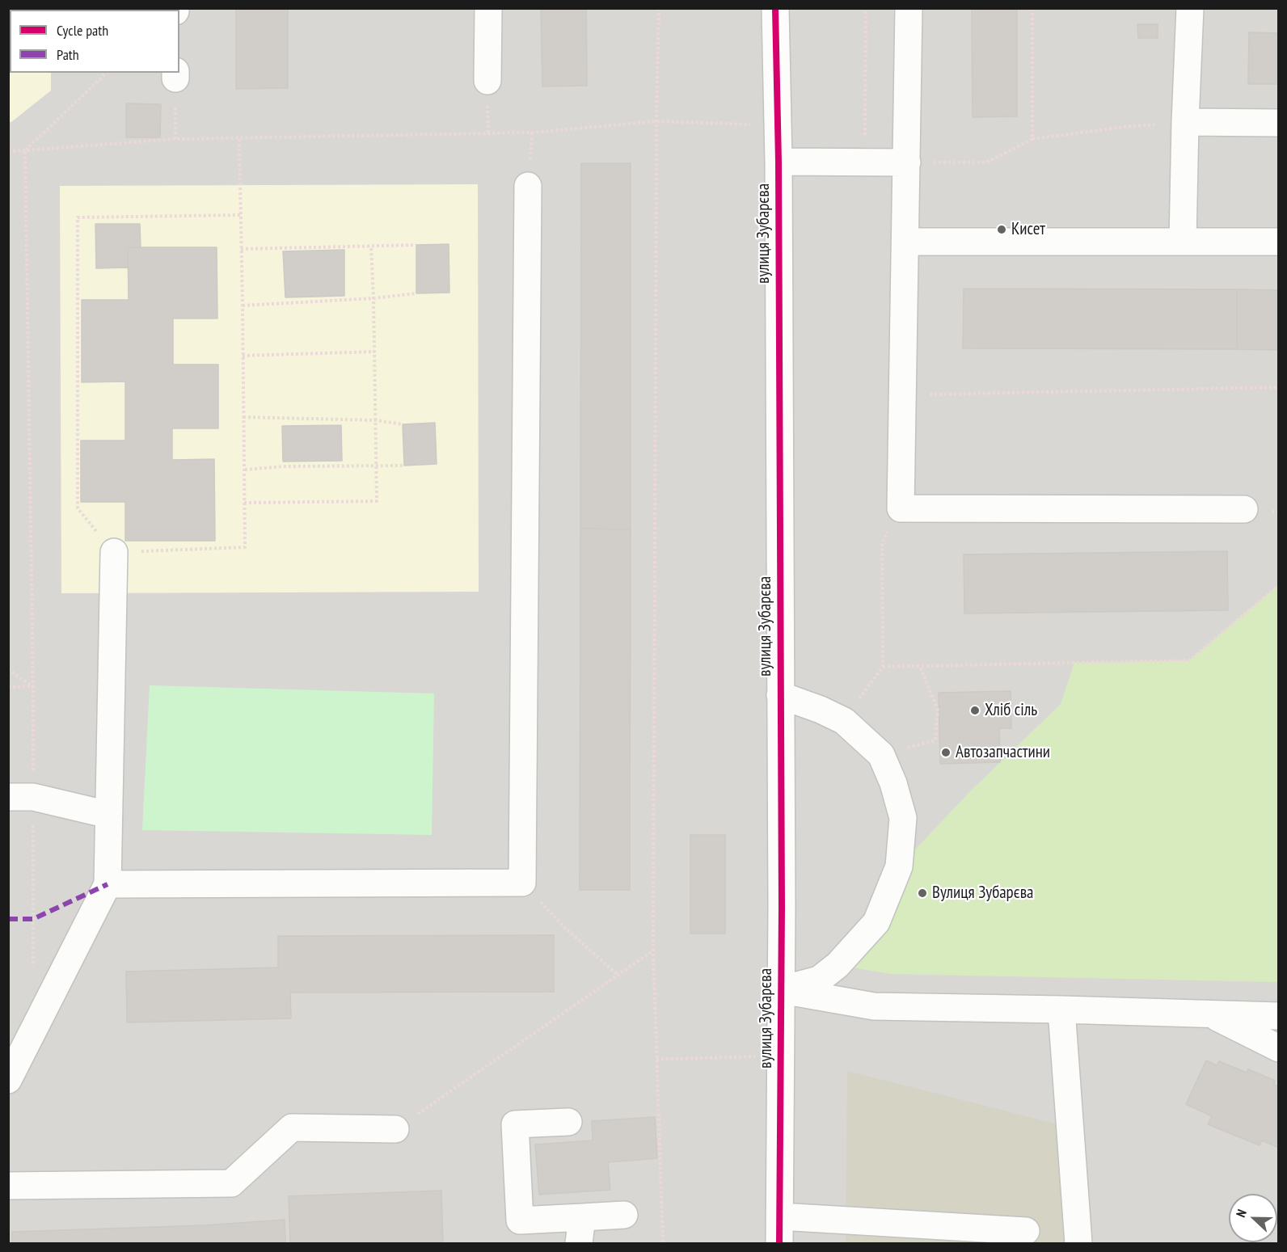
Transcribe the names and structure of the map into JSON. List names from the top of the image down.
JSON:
{
  "streets": {
    "street": ["вулиця Зубарєва"]
  },
  "places": [
    "Кисет",
    "Хліб сіль",
    "Автозапчастини",
    "Вулиця Зубарєва"
  ],
  "legend": ["Cycle path", "Path"],
  "north": "left"
}
